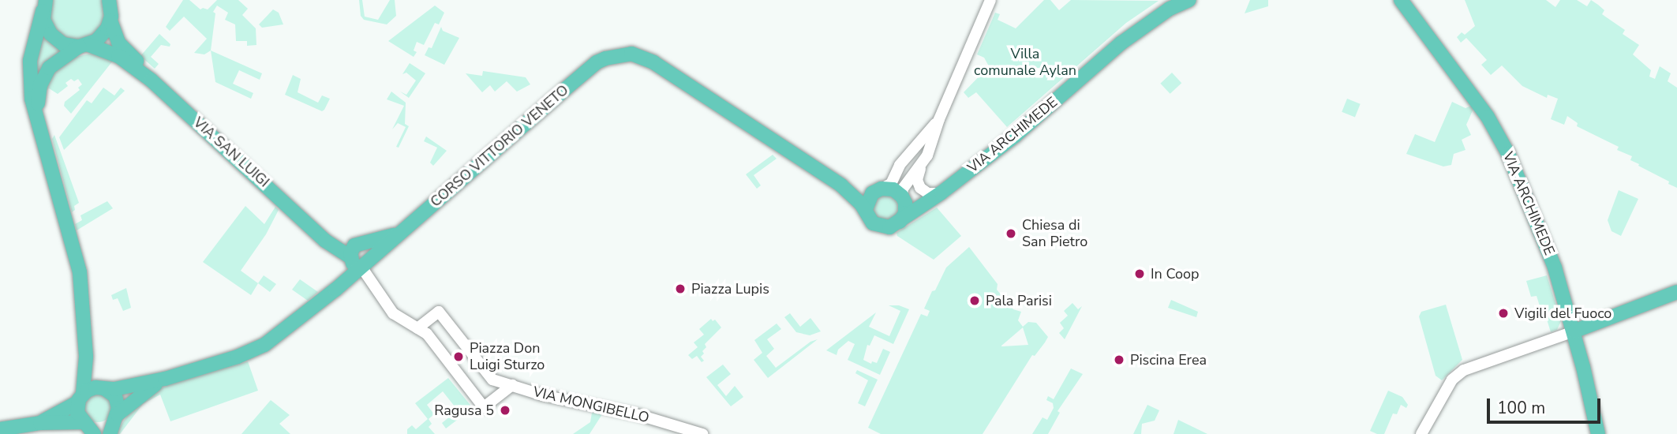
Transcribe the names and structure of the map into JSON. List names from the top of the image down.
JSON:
{
  "streets": {
    "main road": ["VIA ARCHIMEDE", "CORSO VITTORIO VENETO", "VIA SAN LUIGI"],
    "street": ["VIA MONGIBELLO"]
  },
  "crossings": [
    ["CORSO VITTORIO VENETO", "VIA SAN LUIGI"]
  ],
  "parks": ["Villa comunale Aylan"],
  "places": [
    "Chiesa di San Pietro",
    "In Coop",
    "Piazza Lupis",
    "Pala Parisi",
    "Vigili del Fuoco",
    "Piazza Don Luigi Sturzo",
    "Piscina Erea",
    "Ragusa 5"
  ],
  "scale_bar": "100 m"
}
